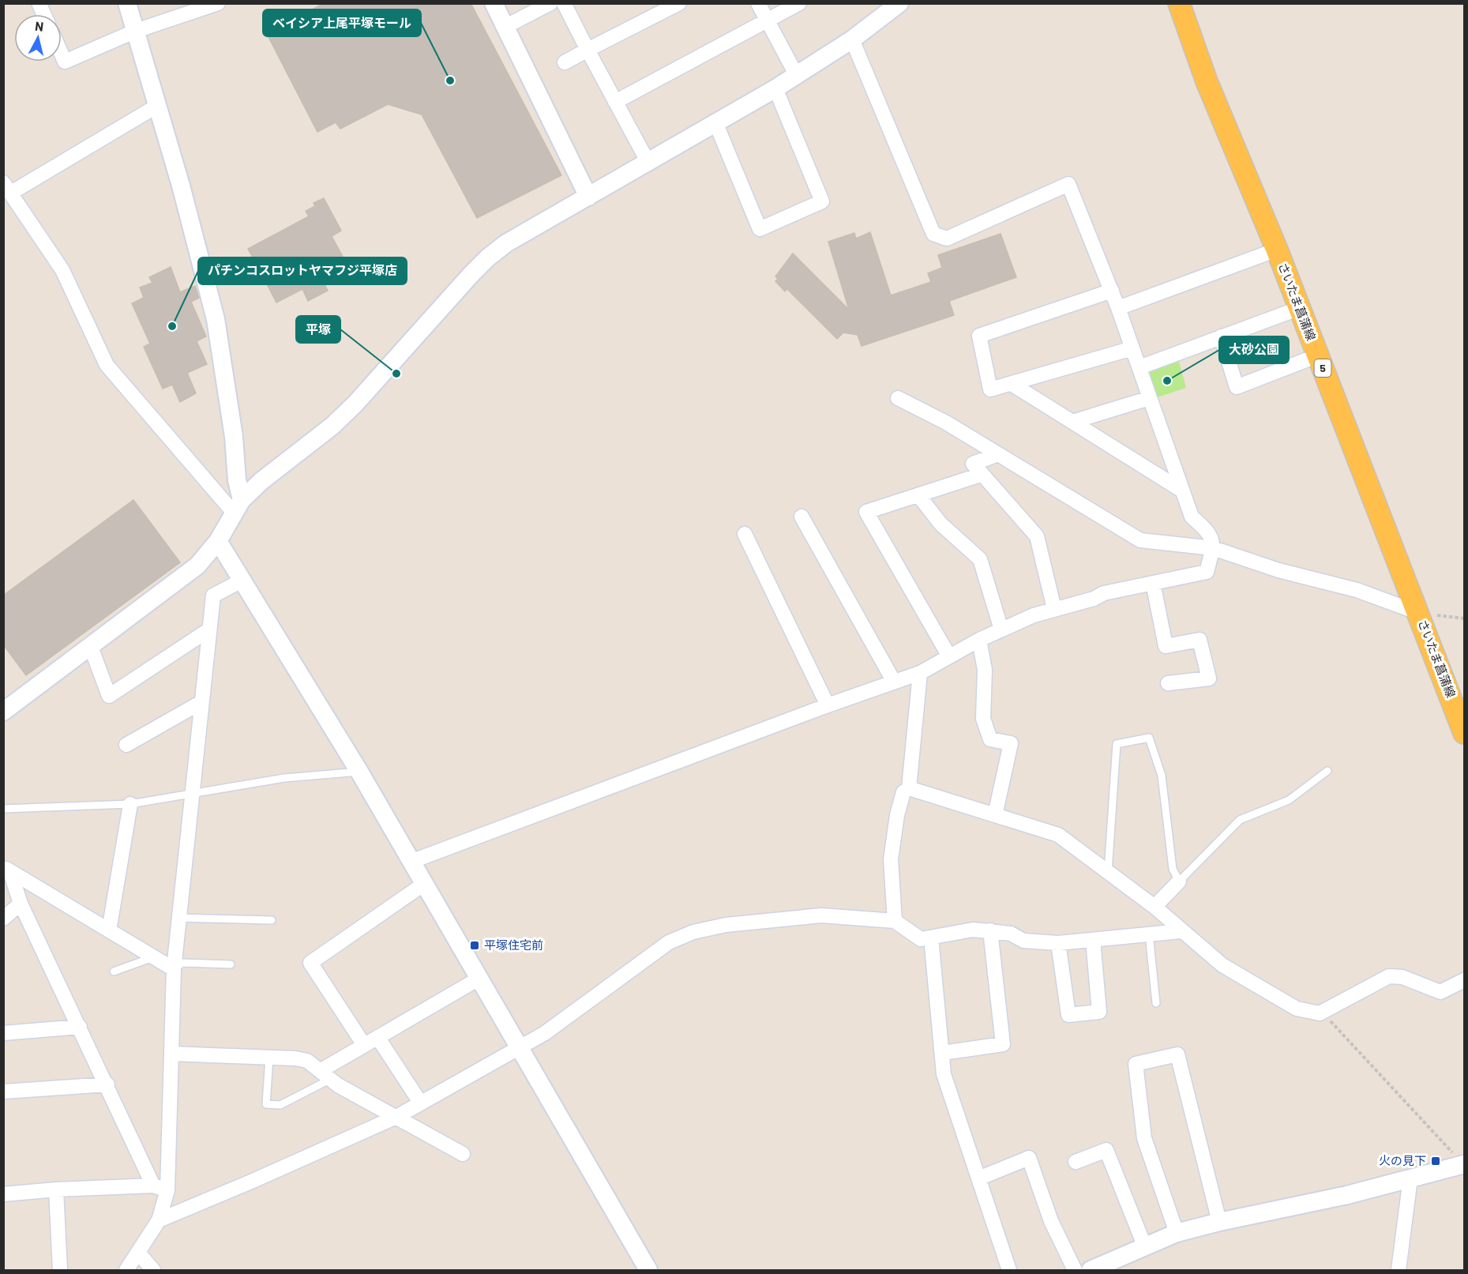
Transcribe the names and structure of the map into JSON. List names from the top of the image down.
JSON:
{
  "streets": {
    "main road": ["さいたま菖蒲線", "5"]
  },
  "places": {
    "other": [
      "ベイシア上尾平塚モール",
      "パチンコスロットヤマフジ平塚店",
      "平塚",
      "大砂公園"
    ],
    "transit": ["平塚住宅前", "火の見下"]
  },
  "north": "top"
}
